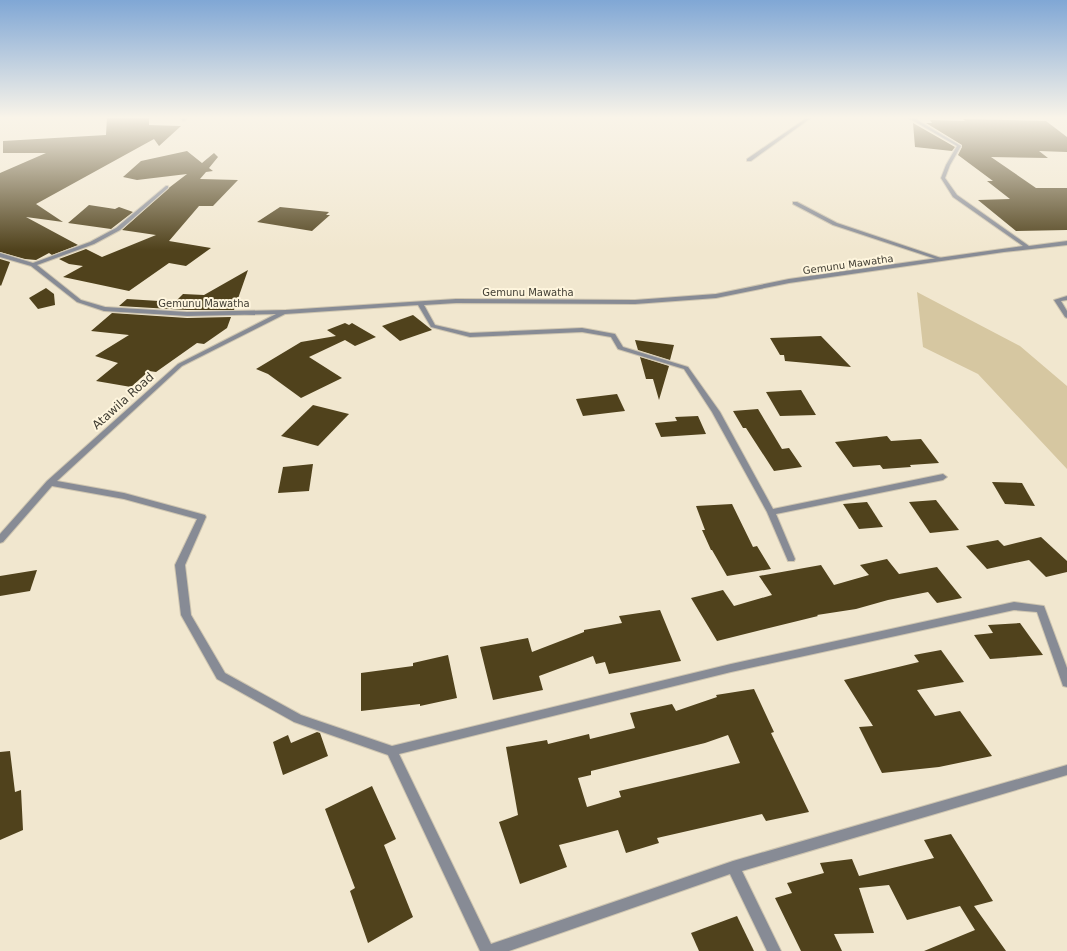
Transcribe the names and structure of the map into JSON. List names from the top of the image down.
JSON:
{
  "streets": {
    "street": ["Gemunu Mawatha", "Atawila Road"]
  },
  "crossings": [
    ["Gemunu Mawatha", "Atawila Road"]
  ]
}
